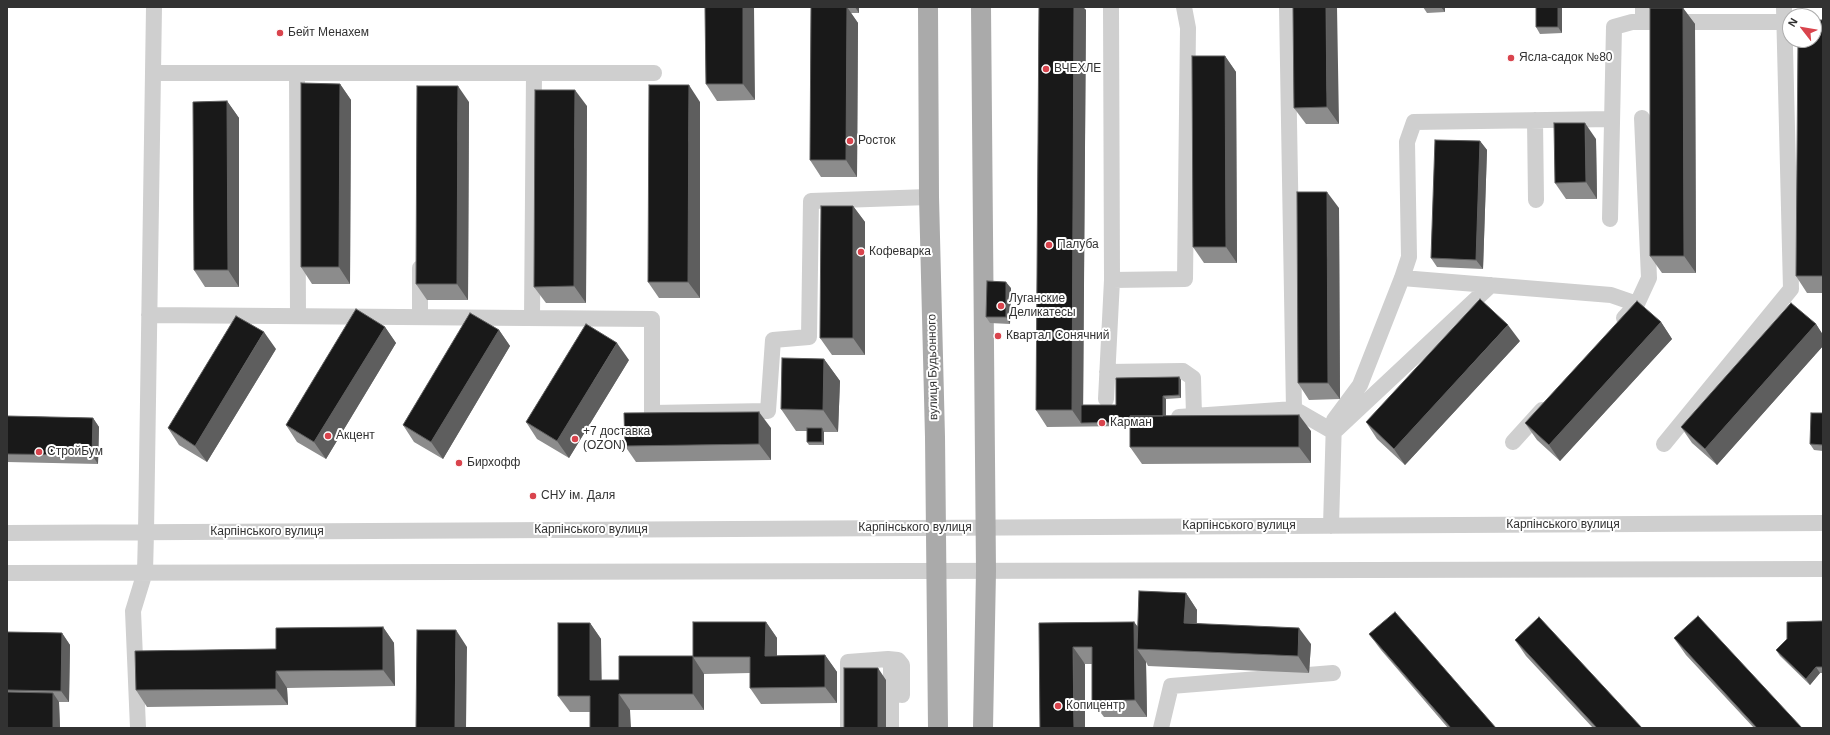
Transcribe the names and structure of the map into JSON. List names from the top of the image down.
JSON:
{
  "streets": {
    "main road": ["вулиця Будьонного"],
    "street": ["Карпінського вулиця"]
  },
  "crossings": [
    ["вулиця Будьонного", "Карпінського вулиця"]
  ],
  "places": [
    "Бейт Менахем",
    "Ясла-садок №80",
    "ВЧЕХЛЕ",
    "Росток",
    "Палуба",
    "Кофеварка",
    "Луганские Деликатесы",
    "Квартал Сонячний",
    "Карман",
    "Акцент",
    "+7 доставка (OZON)",
    "СтройБум",
    "Бирхофф",
    "СНУ ім. Даля",
    "Копицентр"
  ],
  "north": "top left"
}
